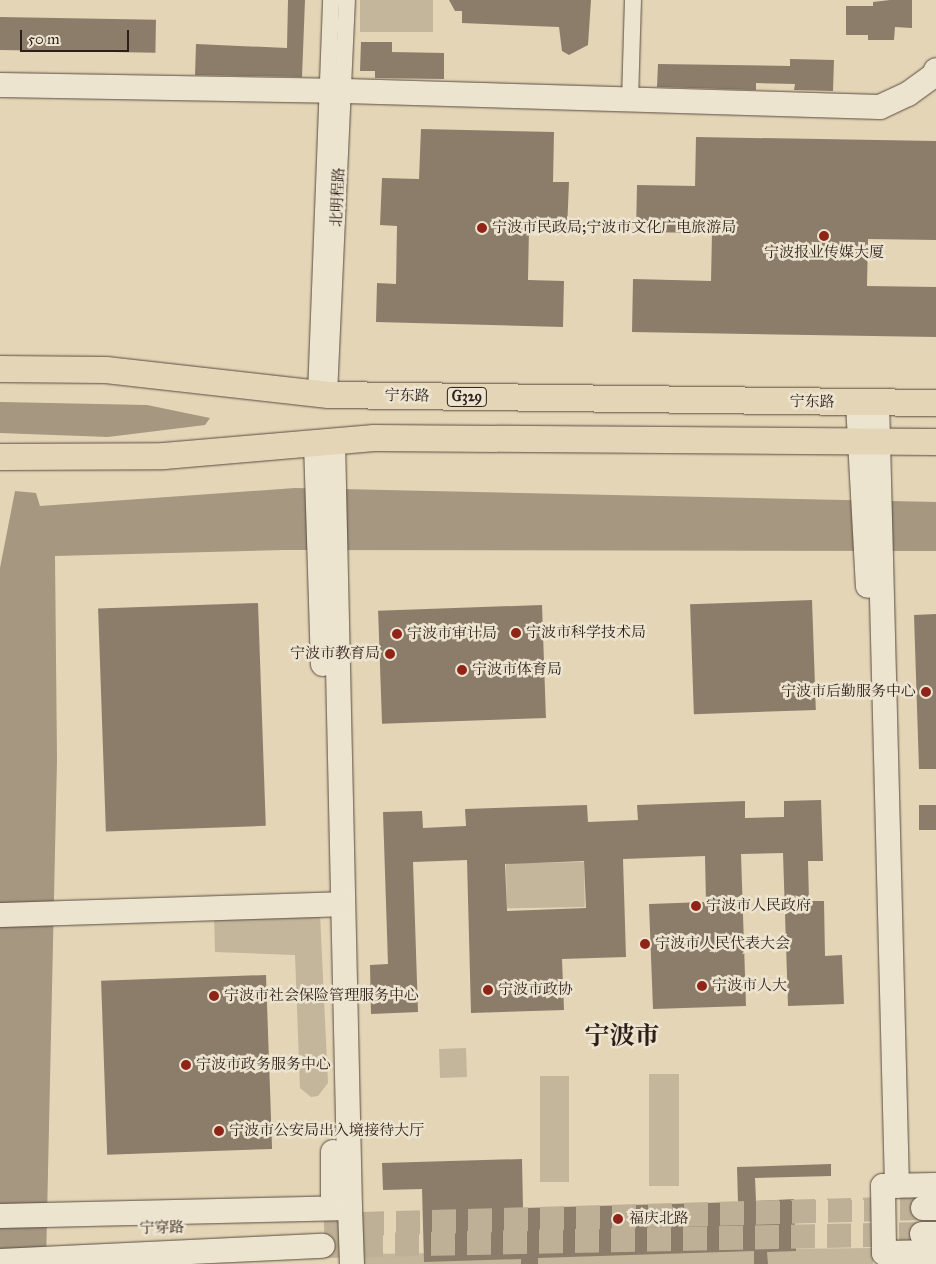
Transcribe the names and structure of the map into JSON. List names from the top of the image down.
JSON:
{
  "streets": {
    "main road": ["宁东路", "G329"],
    "street": ["北明程路", "宁穿路"]
  },
  "crossings": [
    ["北明程路", "宁东路"]
  ],
  "districts": ["宁波市"],
  "places": [
    "宁波市民政局;宁波市文化广电旅游局",
    "宁波报业传媒大厦",
    "宁波市科学技术局",
    "宁波市审计局",
    "宁波市教育局",
    "宁波市体育局",
    "宁波市后勤服务中心",
    "宁波市人民政府",
    "宁波市人民代表大会",
    "宁波市人大",
    "宁波市政协",
    "宁波市社会保险管理服务中心",
    "宁波市政务服务中心",
    "宁波市公安局出入境接待大厅",
    "福庆北路"
  ],
  "scale_bar": "50 m"
}
